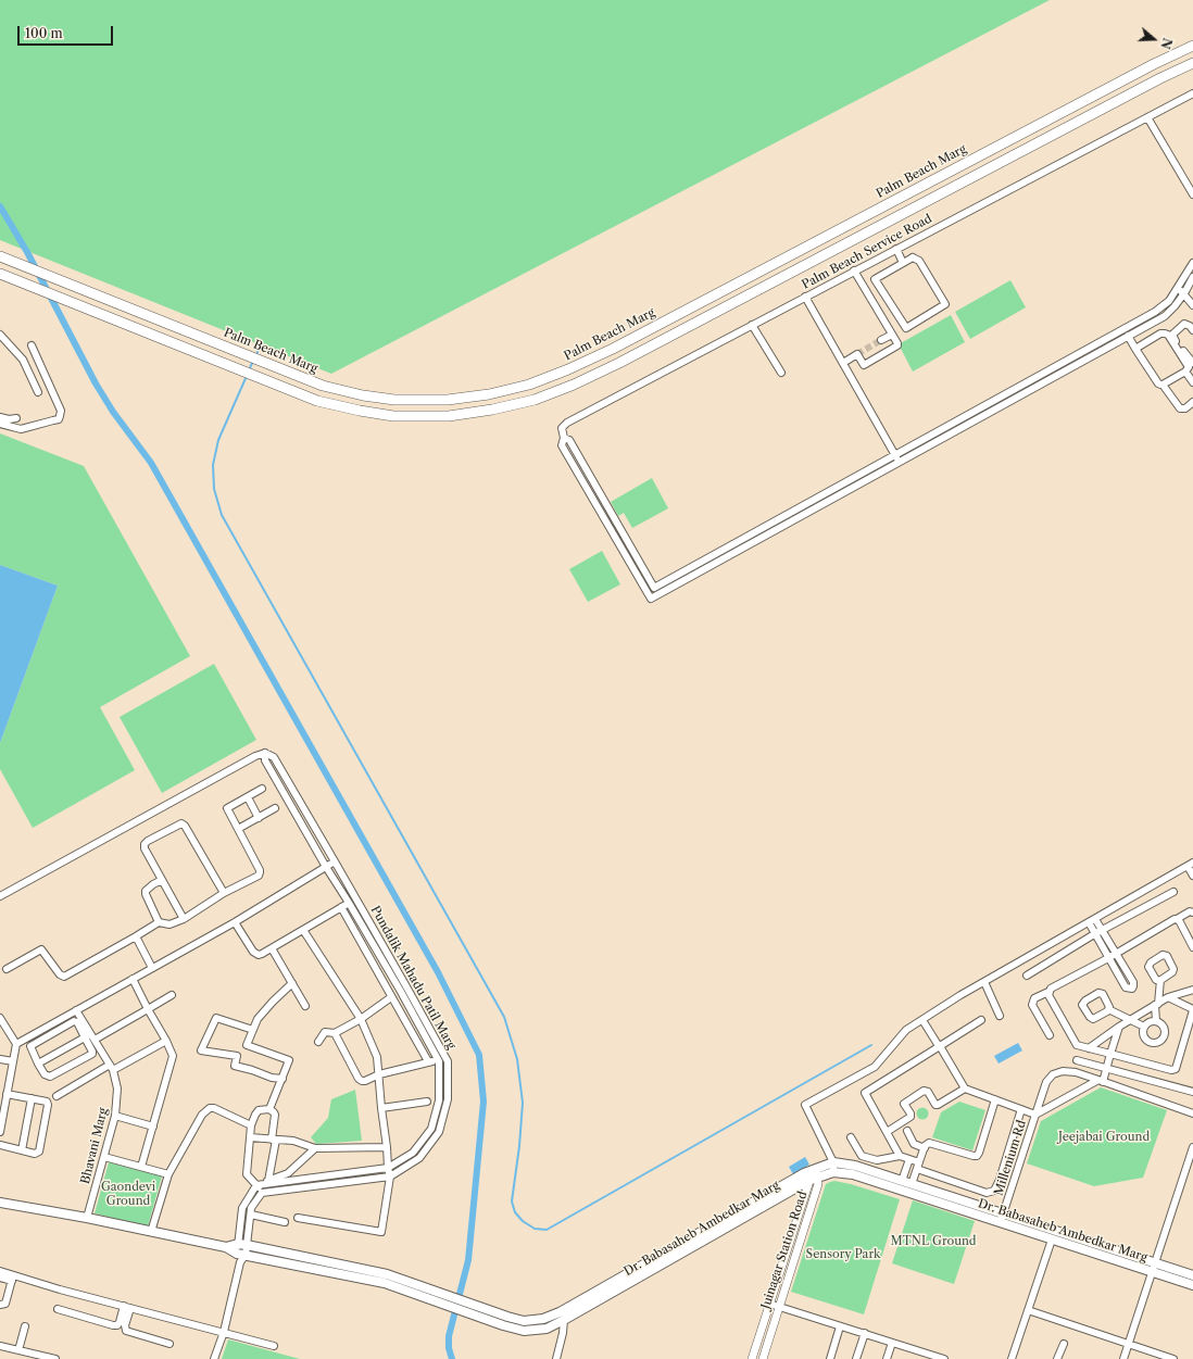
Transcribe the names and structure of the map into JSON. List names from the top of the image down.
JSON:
{
  "streets": {
    "main road": ["Palm Beach Marg", "Dr. Babasaheb Ambedkar Marg"],
    "street": [
      "Palm Beach Service Road",
      "Pundalik Mahadu Patil Marg",
      "Bhavani Marg",
      "Millenium Rd",
      "Juinagar Station Road"
    ]
  },
  "crossings": [
    ["Bhavani Marg", "Dr. Babasaheb Ambedkar Marg"],
    ["Millenium Rd", "Dr. Babasaheb Ambedkar Marg"],
    ["Dr. Babasaheb Ambedkar Marg", "Juinagar Station Road"]
  ],
  "parks": [
    "Jeejabai Ground",
    "Gaondevi Ground",
    "MTNL Ground",
    "Sensory Park"
  ],
  "scale_bar": "100 m",
  "north": "right"
}
